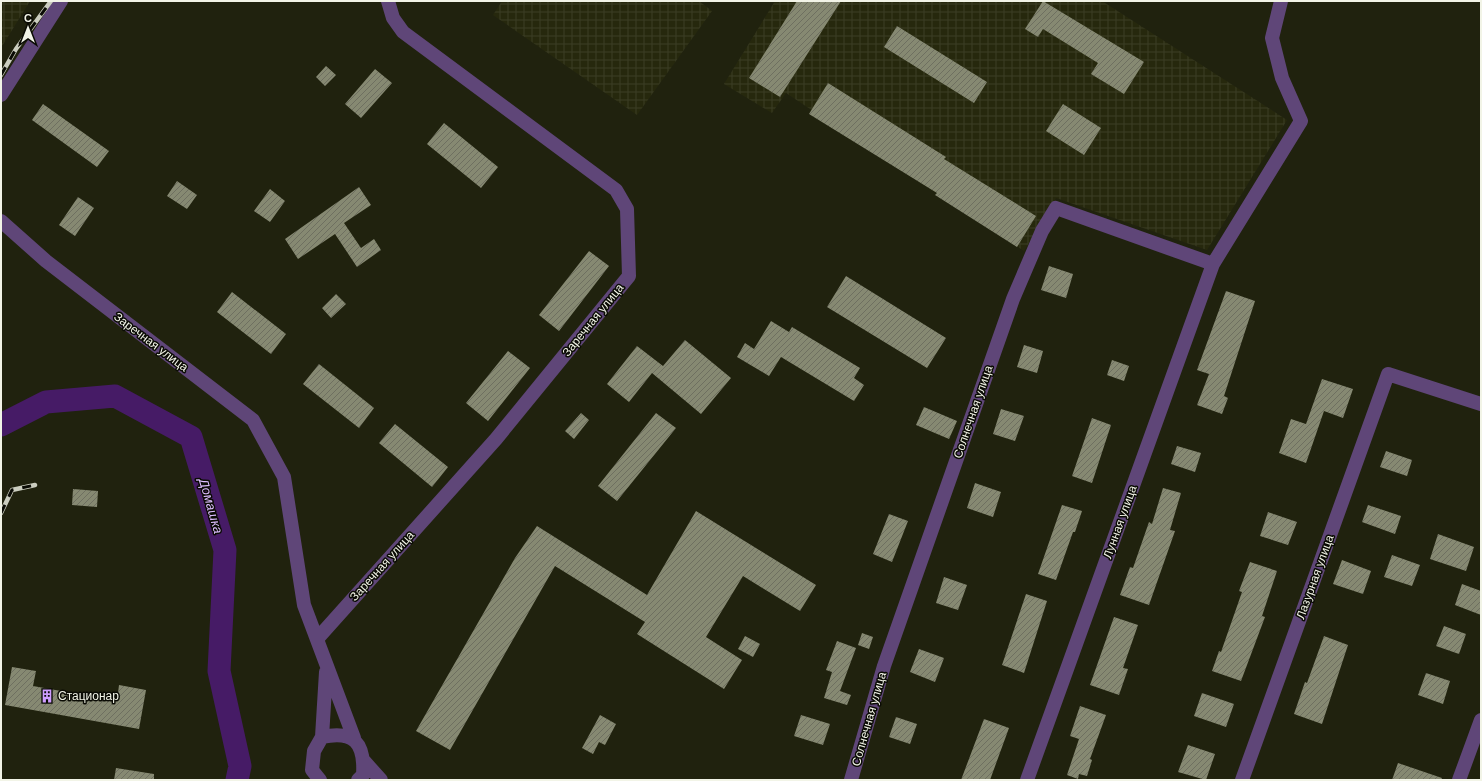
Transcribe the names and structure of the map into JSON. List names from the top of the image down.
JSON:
{
  "streets": {
    "street": [
      "Заречная улица",
      "Солнечная улица",
      "Лунная улица",
      "Лазурная улица"
    ]
  },
  "crossings": [
    ["Солнечная улица", "Лунная улица"]
  ],
  "water": ["Домашка"],
  "places": {
    "building": ["Стационар"]
  },
  "north": "top"
}
